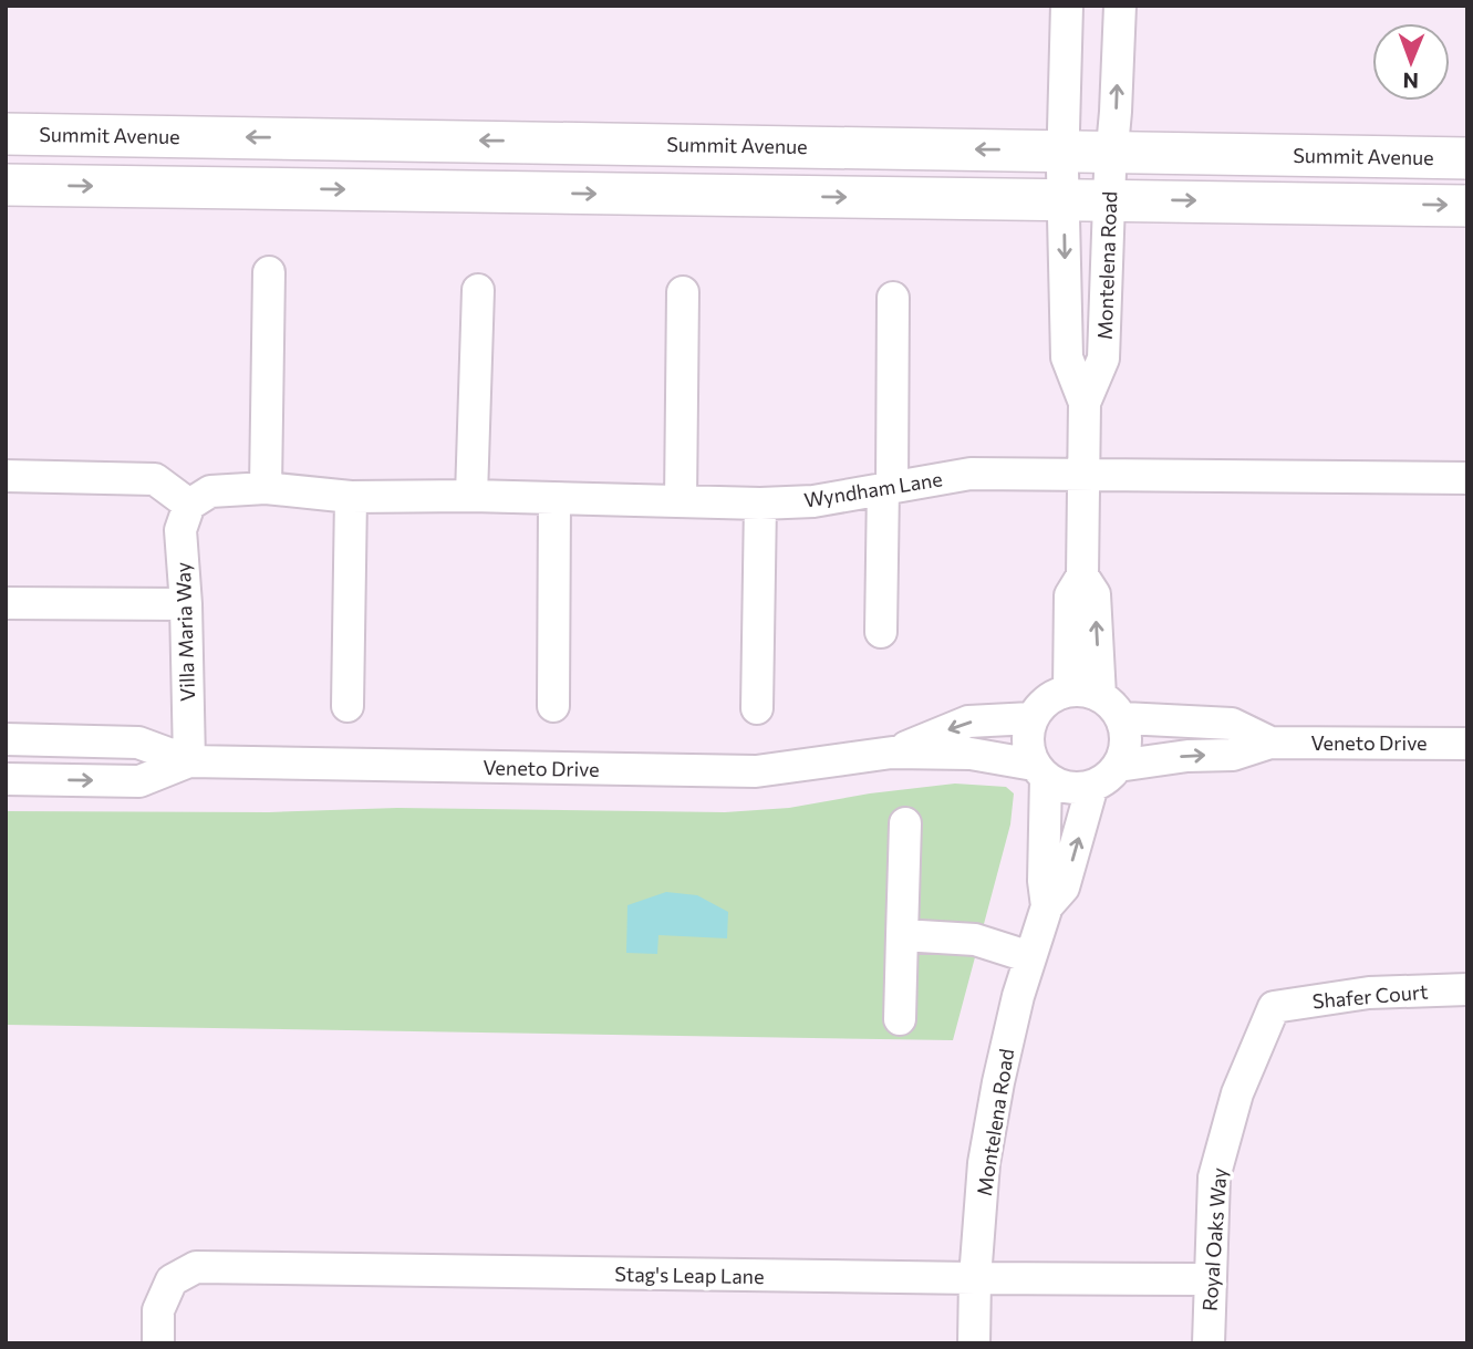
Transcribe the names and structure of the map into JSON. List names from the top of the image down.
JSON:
{
  "streets": {
    "main road": ["Summit Avenue"],
    "street": [
      "Montelena Road",
      "Wyndham Lane",
      "Villa Maria Way",
      "Veneto Drive",
      "Shafer Court",
      "Royal Oaks Way",
      "Stag's Leap Lane"
    ]
  },
  "crossings": [
    ["Summit Avenue", "Montelena Road"],
    ["Montelena Road", "Wyndham Lane"],
    ["Montelena Road", "Veneto Drive"],
    ["Montelena Road", "Stag's Leap Lane"],
    ["Wyndham Lane", "Villa Maria Way"],
    ["Villa Maria Way", "Veneto Drive"],
    ["Shafer Court", "Royal Oaks Way"],
    ["Royal Oaks Way", "Stag's Leap Lane"]
  ],
  "north": "bottom"
}
